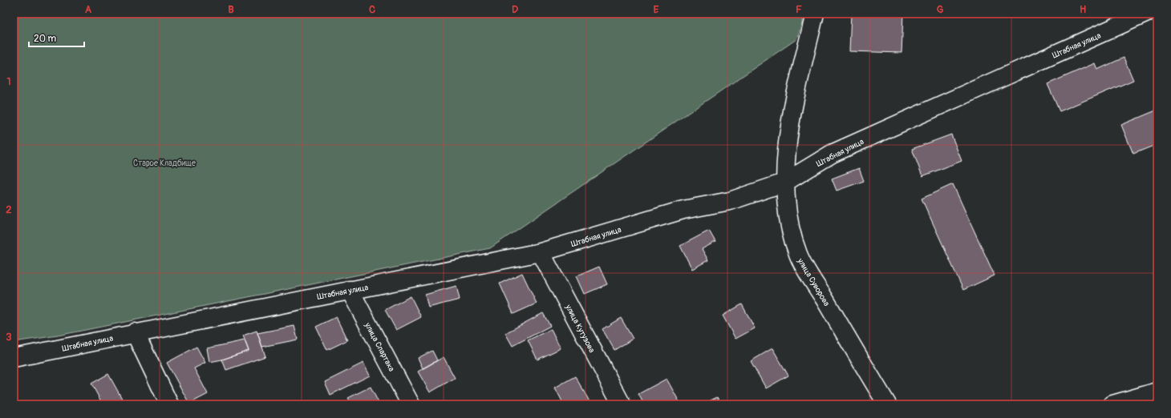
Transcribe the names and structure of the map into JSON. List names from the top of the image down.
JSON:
{
  "streets": {
    "street": [
      "Штабная улица",
      "улица Суворова",
      "улица Кутузова",
      "улица Спартака"
    ]
  },
  "crossings": [
    ["Штабная улица", "улица Суворова"],
    ["Штабная улица", "улица Кутузова"],
    ["Штабная улица", "улица Спартака"]
  ],
  "parks": ["Старое Кладбище"],
  "scale_bar": "20 m",
  "grid": {
    "columns": [
      "A",
      "B",
      "C",
      "D",
      "E",
      "F",
      "G",
      "H"
    ],
    "rows": ["1", "2", "3"]
  }
}
